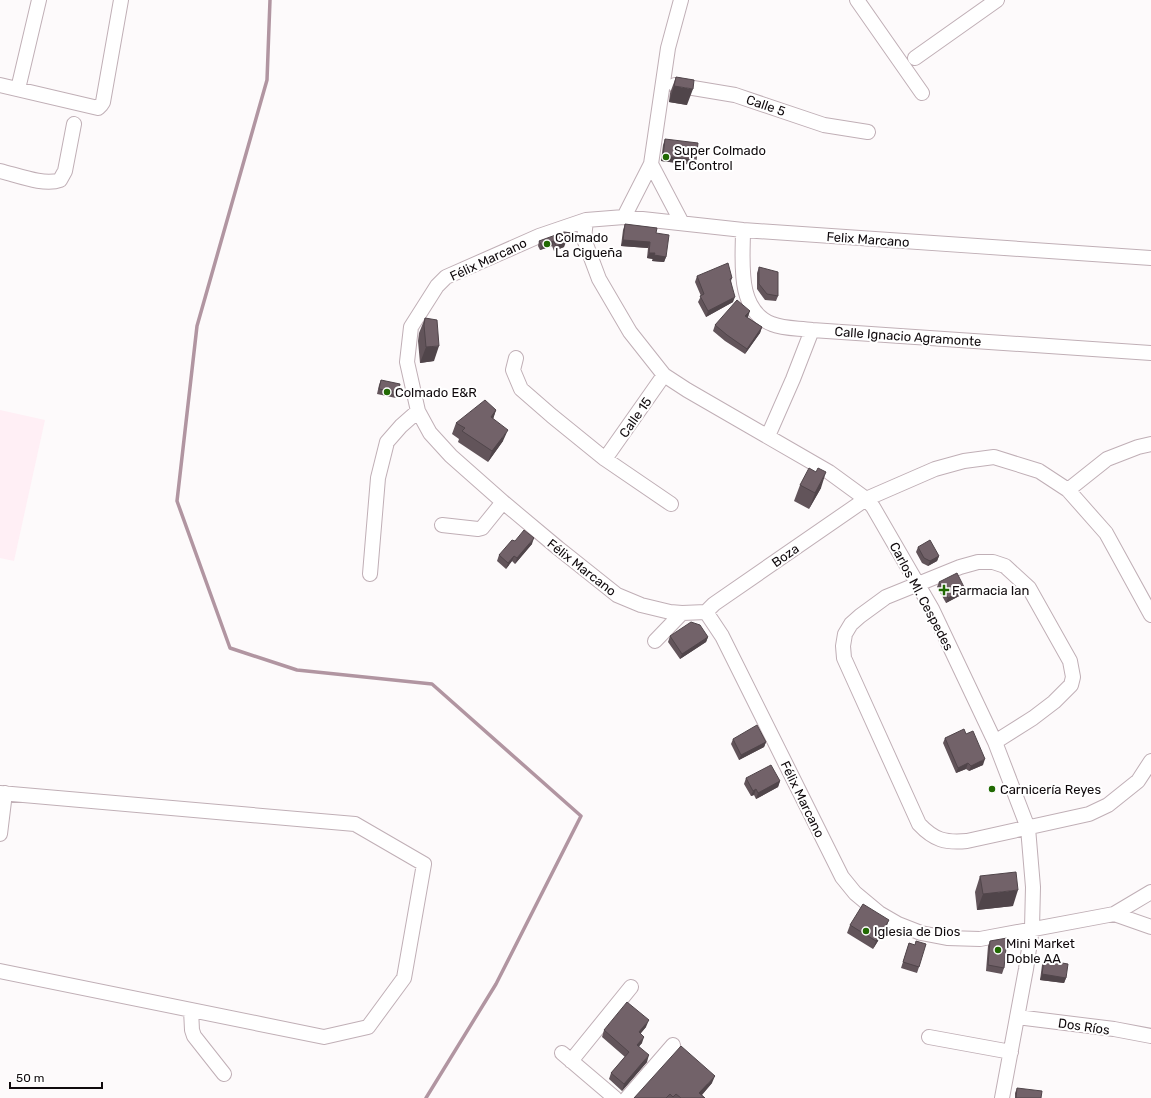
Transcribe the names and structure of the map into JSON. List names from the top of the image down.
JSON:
{
  "streets": {
    "street": [
      "Calle 5",
      "Felix Marcano",
      "Félix Marcano",
      "Calle Ignacio Agramonte",
      "Calle 15",
      "Boza",
      "Carlos Ml. Cespedes",
      "Dos Ríos"
    ]
  },
  "crossings": [
    ["Felix Marcano", "Félix Marcano"],
    ["Felix Marcano", "Calle Ignacio Agramonte"],
    ["Felix Marcano", "Carlos Ml. Cespedes"],
    ["Félix Marcano", "Boza"],
    ["Félix Marcano", "Carlos Ml. Cespedes"],
    ["Calle 15", "Carlos Ml. Cespedes"],
    ["Boza", "Carlos Ml. Cespedes"],
    ["Carlos Ml. Cespedes", "Dos Ríos"]
  ],
  "places": {
    "other": [
      "Super Colmado El Control",
      "Colmado La Cigueña",
      "Colmado E&R",
      "Carnicería Reyes",
      "Iglesia de Dios",
      "Mini Market Doble AA"
    ],
    "health": ["Farmacia Ian"]
  },
  "scale_bar": "50 m"
}
